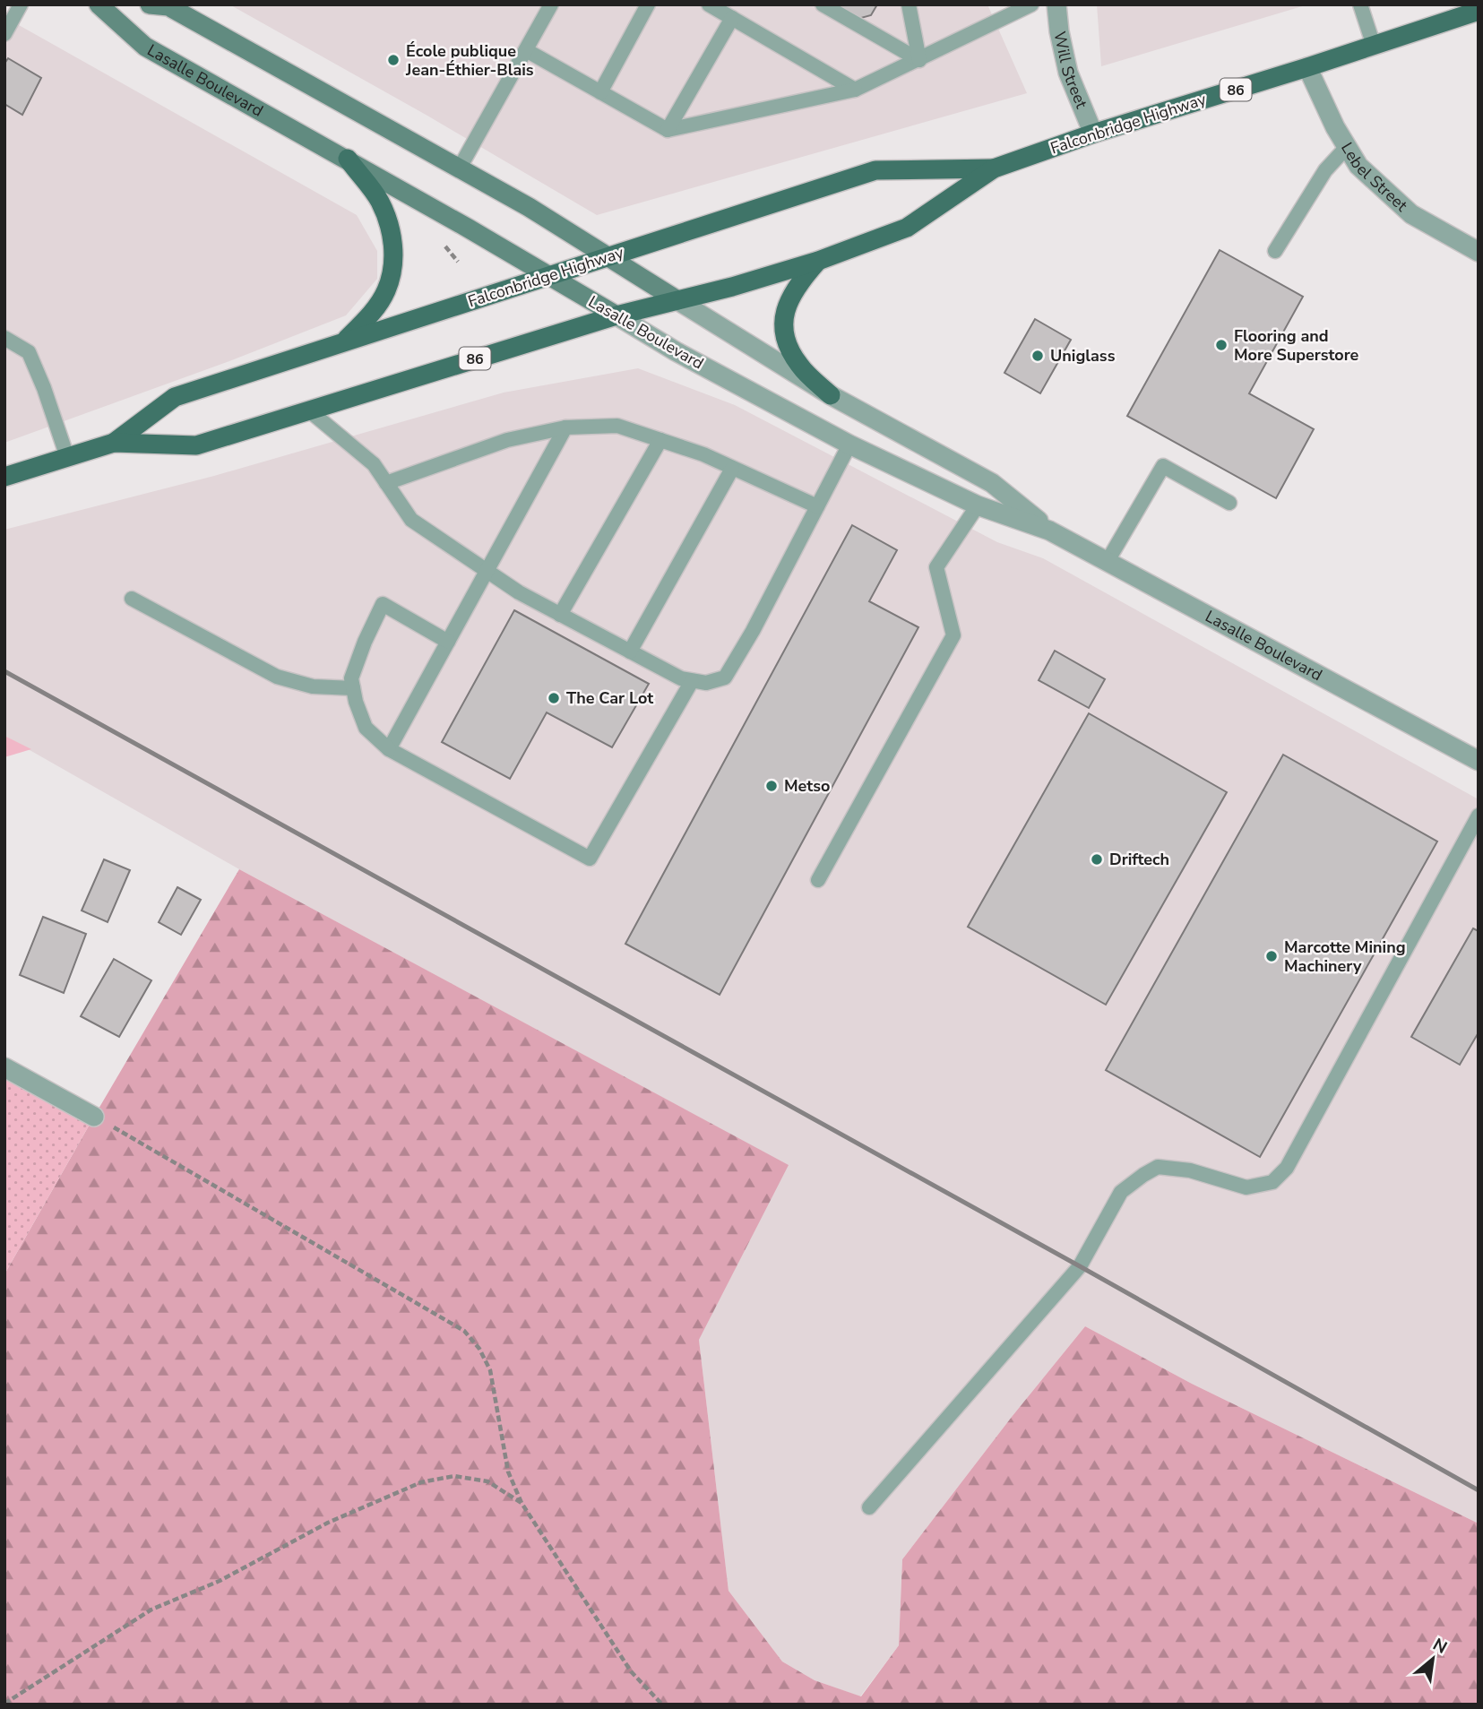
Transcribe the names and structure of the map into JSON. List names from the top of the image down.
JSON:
{
  "streets": {
    "main road": ["Lasalle Boulevard", "86", "Falconbridge Highway"],
    "street": ["Will Street", "Lebel Street"]
  },
  "crossings": [
    ["Will Street", "Falconbridge Highway"],
    ["Lasalle Boulevard", "Falconbridge Highway"],
    ["Falconbridge Highway", "Lebel Street"]
  ],
  "places": [
    "École publique Jean-Éthier-Blais",
    "Flooring and More Superstore",
    "Uniglass",
    "The Car Lot",
    "Metso",
    "Driftech",
    "Marcotte Mining Machinery"
  ],
  "north": "top right"
}
